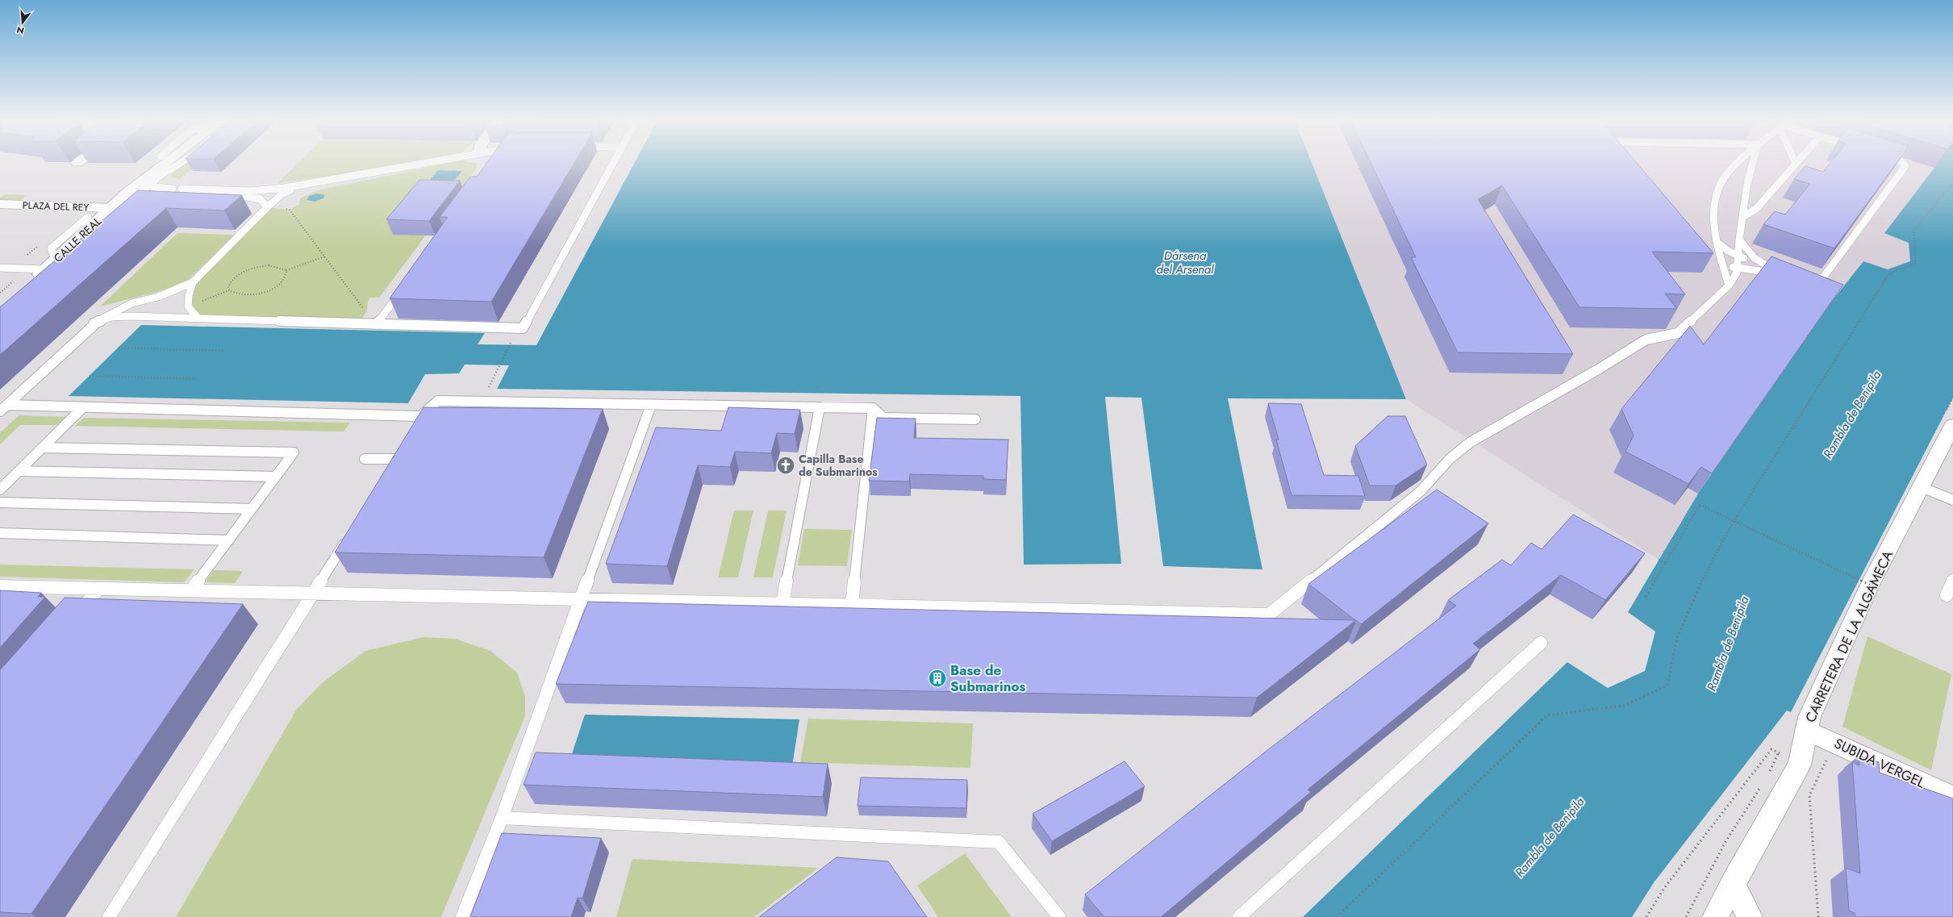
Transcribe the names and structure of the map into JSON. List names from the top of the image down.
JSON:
{
  "streets": {
    "street": [
      "PLAZA DEL REY",
      "CALLE REAL",
      "CARRETERA DE LA ALGAMECA",
      "SUBIDA VERGEL"
    ]
  },
  "crossings": [
    ["PLAZA DEL REY", "CALLE REAL"],
    ["CARRETERA DE LA ALGAMECA", "SUBIDA VERGEL"]
  ],
  "water": ["Dársena del Arsenal", "Rambla de Benipila"],
  "places": {
    "church": ["Capilla Base de Submarinos"],
    "building": ["Base de Submarinos"]
  },
  "north": "bottom"
}
